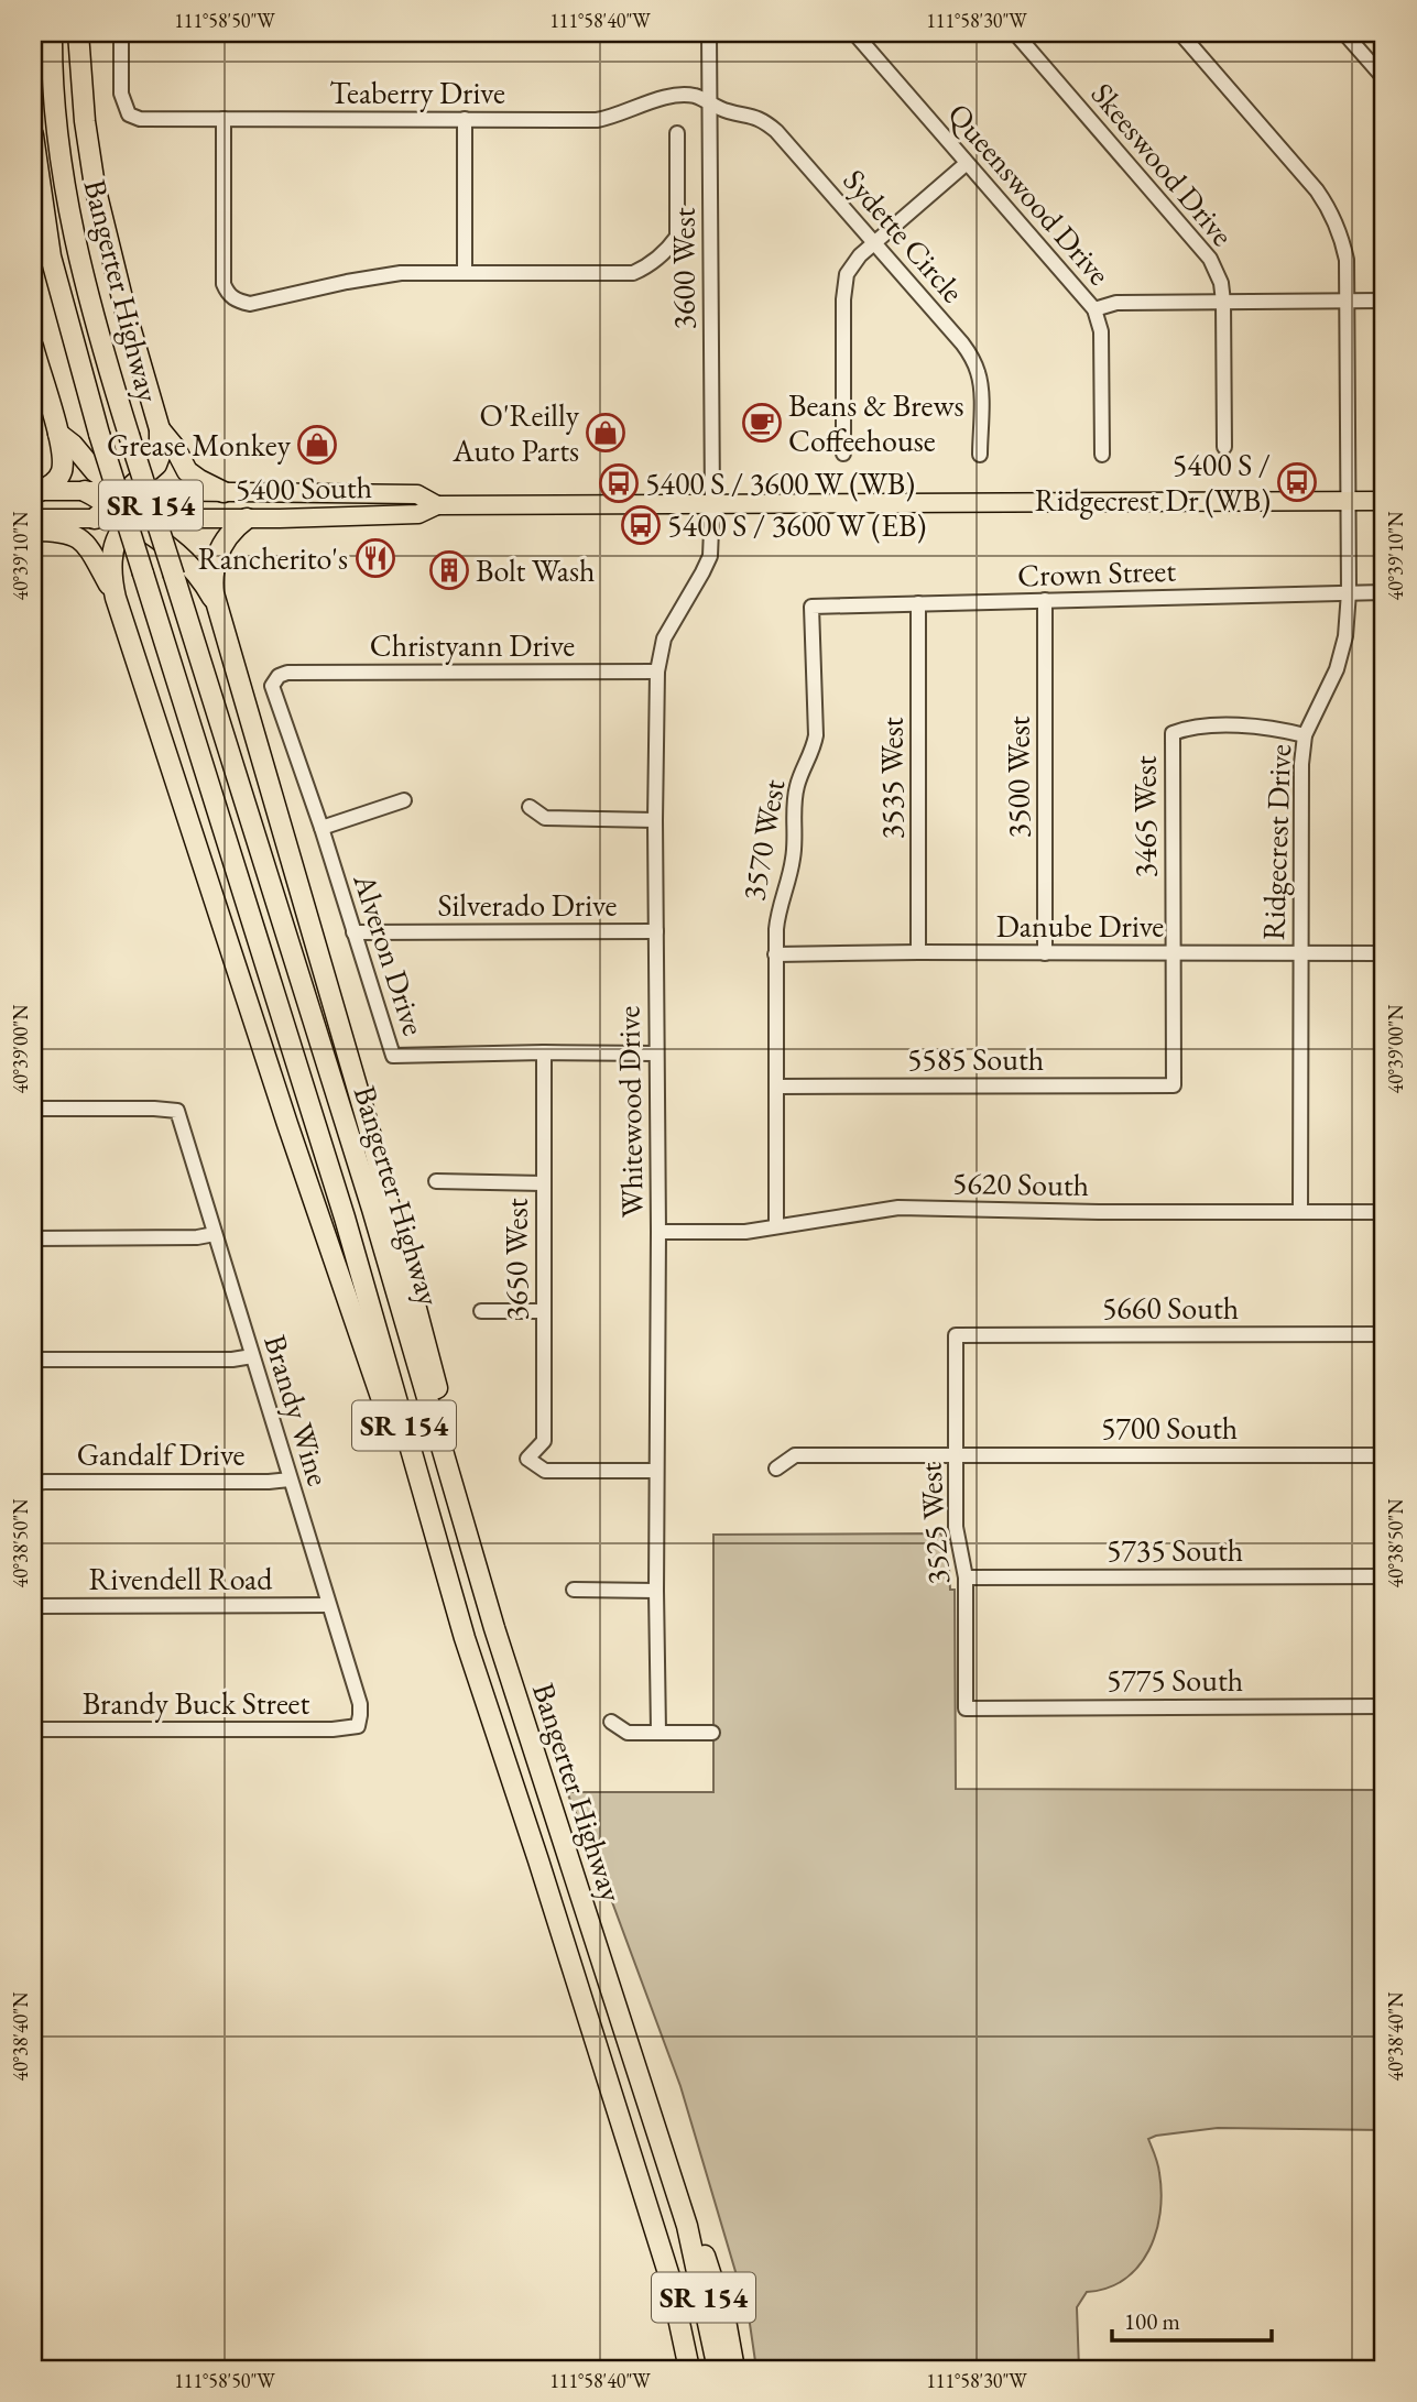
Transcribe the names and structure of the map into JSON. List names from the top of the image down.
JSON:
{
  "streets": {
    "highway": ["Bangerter Highway", "SR 154"],
    "main road": ["5400 South"],
    "street": [
      "Teaberry Drive",
      "Skeeswood Drive",
      "Queenswood Drive",
      "Sydette Circle",
      "3600 West",
      "Crown Street",
      "Christyann Drive",
      "3500 West",
      "3535 West",
      "3465 West",
      "3570 West",
      "Ridgecrest Drive",
      "Silverado Drive",
      "Danube Drive",
      "Alveron Drive",
      "5585 South",
      "Whitewood Drive",
      "5620 South",
      "3650 West",
      "5660 South",
      "Brandy Wine",
      "5700 South",
      "Gandalf Drive",
      "3525 West",
      "5735 South",
      "Rivendell Road",
      "5775 South",
      "Brandy Buck Street"
    ]
  },
  "crossings": [
    ["Teaberry Drive", "Sydette Circle"],
    ["Teaberry Drive", "3600 West"],
    ["Skeeswood Drive", "Queenswood Drive"],
    ["Queenswood Drive", "Ridgecrest Drive"],
    ["Sydette Circle", "3600 West"],
    ["3600 West", "5400 South"],
    ["3600 West", "Whitewood Drive"],
    ["5400 South", "Ridgecrest Drive"],
    ["5400 South", "Whitewood Drive"],
    ["Crown Street", "3500 West"],
    ["Crown Street", "3535 West"],
    ["Crown Street", "3570 West"],
    ["Crown Street", "Ridgecrest Drive"],
    ["Christyann Drive", "Alveron Drive"],
    ["Christyann Drive", "Whitewood Drive"],
    ["3500 West", "Danube Drive"],
    ["3535 West", "Danube Drive"],
    ["3465 West", "Ridgecrest Drive"],
    ["3465 West", "Danube Drive"],
    ["3465 West", "5585 South"],
    ["3570 West", "Danube Drive"],
    ["3570 West", "5585 South"],
    ["3570 West", "5620 South"],
    ["Ridgecrest Drive", "Danube Drive"],
    ["Ridgecrest Drive", "5620 South"],
    ["Silverado Drive", "Alveron Drive"],
    ["Silverado Drive", "Whitewood Drive"],
    ["Alveron Drive", "Whitewood Drive"],
    ["Alveron Drive", "3650 West"],
    ["Whitewood Drive", "5620 South"],
    ["Whitewood Drive", "3650 West"],
    ["5660 South", "3525 West"],
    ["Brandy Wine", "Gandalf Drive"],
    ["Brandy Wine", "Rivendell Road"],
    ["Brandy Wine", "Brandy Buck Street"],
    ["5700 South", "3525 West"],
    ["3525 West", "5735 South"],
    ["3525 West", "5775 South"]
  ],
  "places": {
    "cafe": ["Beans & Brews Coffeehouse"],
    "shop": ["O'Reilly Auto Parts", "Grease Monkey"],
    "bus stop": ["5400 S / Ridgecrest Dr (WB)", "5400 S / 3600 W (WB)", "5400 S / 3600 W (EB)"],
    "restaurant": ["Rancherito's"],
    "building": ["Bolt Wash"]
  },
  "scale_bar": "100 m",
  "coordinates": [
    "111°58'50\"W",
    "111°58'40\"W",
    "111°58'30\"W",
    "40°39'10\"N",
    "40°39'00\"N",
    "40°38'50\"N",
    "40°38'40\"N"
  ]
}
